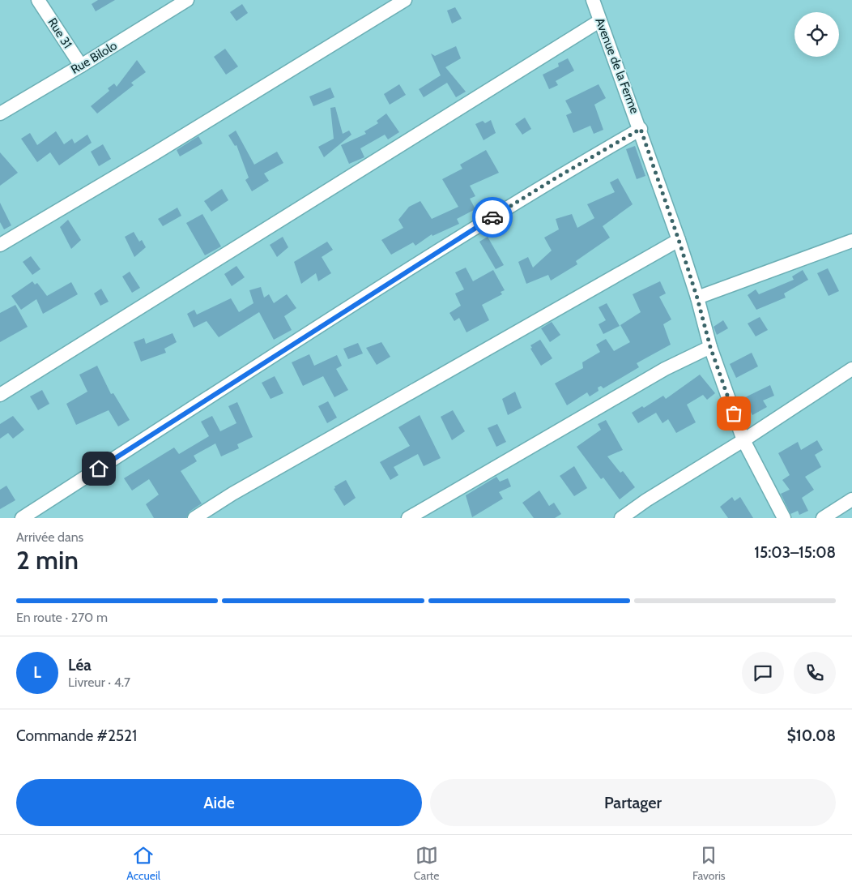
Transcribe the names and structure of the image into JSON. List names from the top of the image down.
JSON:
{
  "streets": {
    "street": ["Rue 31", "Rue Bilolo", "Avenue de la Ferme"]
  },
  "crossings": [
    ["Rue 31", "Rue Bilolo"]
  ],
  "page": {
    "heading": ["2 min", "Arrivée dans", "15:03–15:08"],
    "panel": [
      "Léa",
      "Livreur · 4.7",
      "Commande #2521",
      "$10.08"
    ],
    "bar": "En route · 270 m",
    "round": "L",
    "buttons": ["Aide", "Partager"],
    "tabs": ["Accueil", "Carte", "Favoris"]
  }
}
